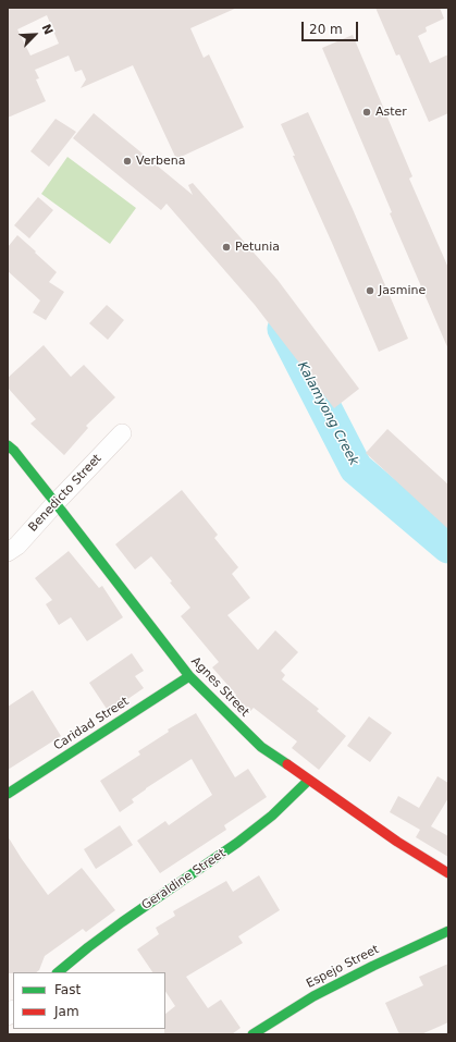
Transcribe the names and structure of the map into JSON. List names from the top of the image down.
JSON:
{
  "streets": {
    "street": [
      "Benedicto Street",
      "Agnes Street",
      "Caridad Street",
      "Geraldine Street",
      "Espejo Street"
    ]
  },
  "crossings": [
    ["Benedicto Street", "Agnes Street"],
    ["Agnes Street", "Caridad Street"],
    ["Agnes Street", "Geraldine Street"]
  ],
  "water": ["Kalamyong Creek"],
  "places": [
    "Aster",
    "Verbena",
    "Petunia",
    "Jasmine"
  ],
  "legend": ["Fast", "Jam"],
  "scale_bar": "20 m",
  "north": "top right"
}
